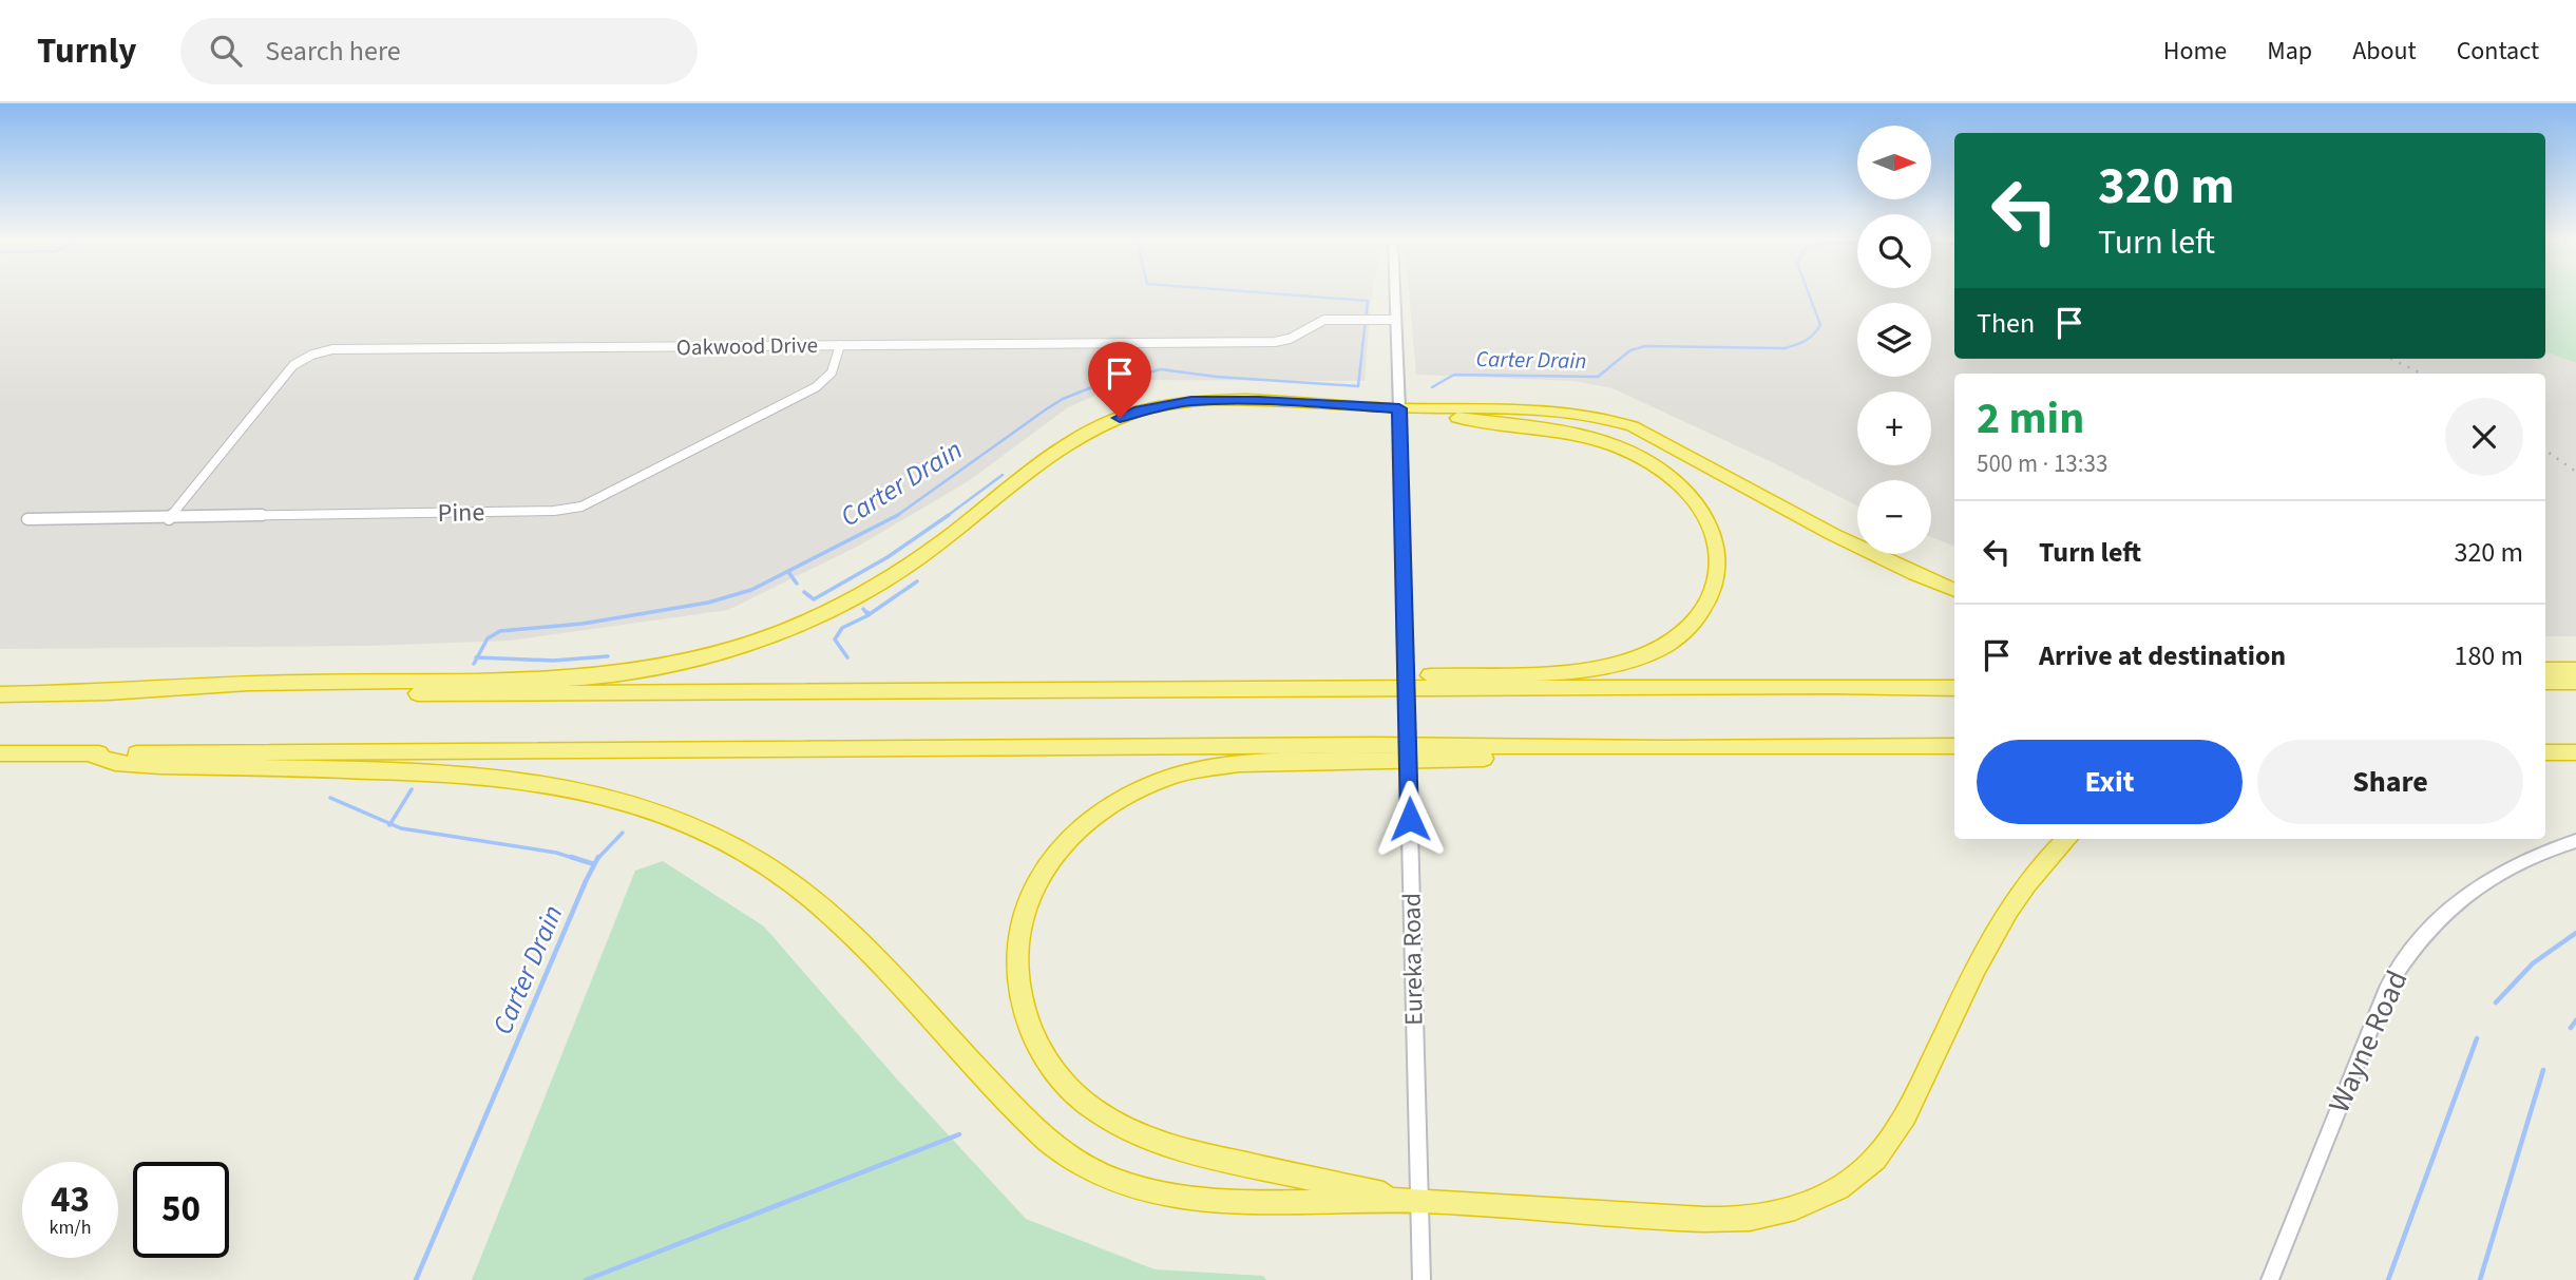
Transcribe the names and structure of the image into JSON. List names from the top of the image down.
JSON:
{
  "streets": {
    "main road": ["Eureka Road", "Wayne Road"],
    "street": ["Oakwood Drive", "Pine"]
  },
  "crossings": [
    ["Oakwood Drive", "Pine"],
    ["Oakwood Drive", "Eureka Road"]
  ],
  "water": ["Carter Drain"],
  "north": "right",
  "page": {
    "header": "Turnly",
    "search": "Search here",
    "nav": [
      "Home",
      "Map",
      "About",
      "Contact"
    ],
    "map_buttons": ["+", "−"],
    "turn": ["320 m", "Turn left"],
    "then": "Then",
    "heading": ["2 min", "500 m · 13:33"],
    "list": [
      {
        "name": "Turn left",
        "value": "320 m"
      },
      {
        "name": "Arrive at destination",
        "value": "180 m"
      }
    ],
    "buttons": ["Exit", "Share"],
    "speed": "43 km/h",
    "limit": "50"
  }
}
